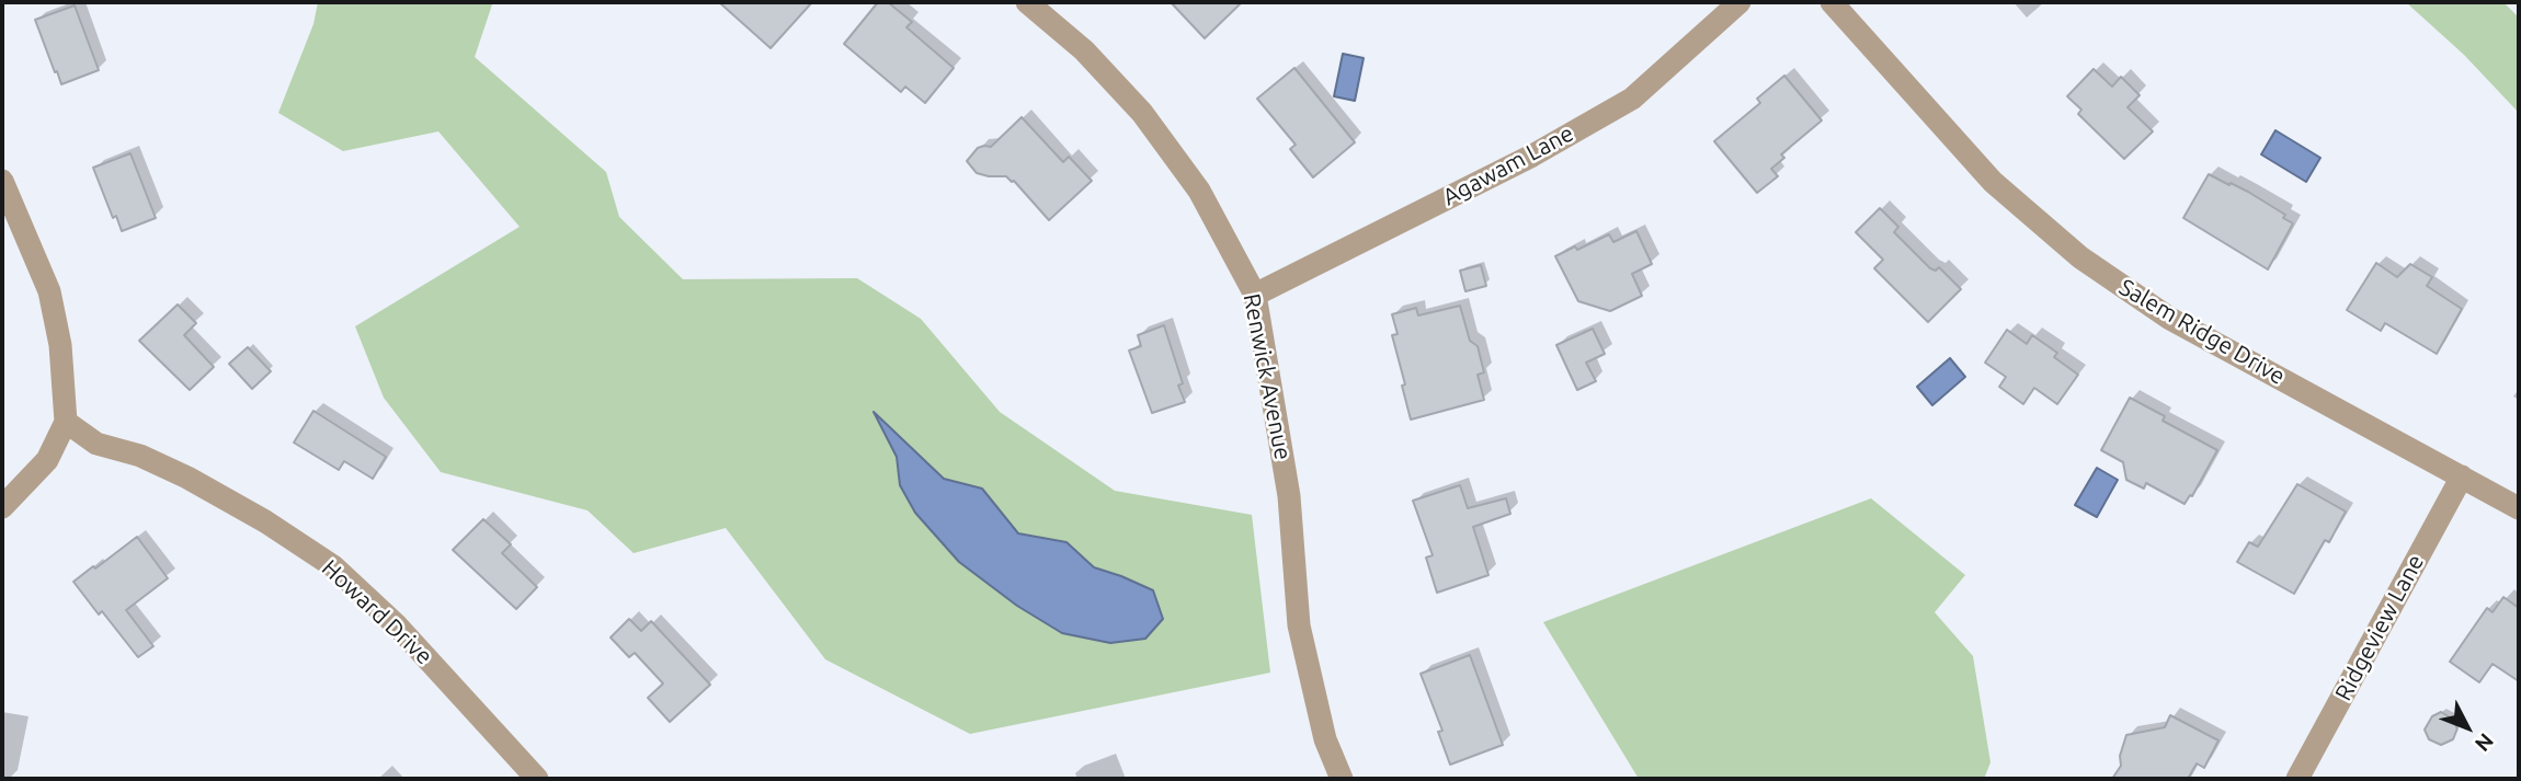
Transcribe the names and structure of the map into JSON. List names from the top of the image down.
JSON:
{
  "streets": {
    "street": [
      "Agawam Lane",
      "Salem Ridge Drive",
      "Renwick Avenue",
      "Howard Drive",
      "Ridgeview Lane"
    ]
  },
  "crossings": [
    ["Agawam Lane", "Renwick Avenue"],
    ["Salem Ridge Drive", "Ridgeview Lane"]
  ],
  "north": "bottom right"
}
